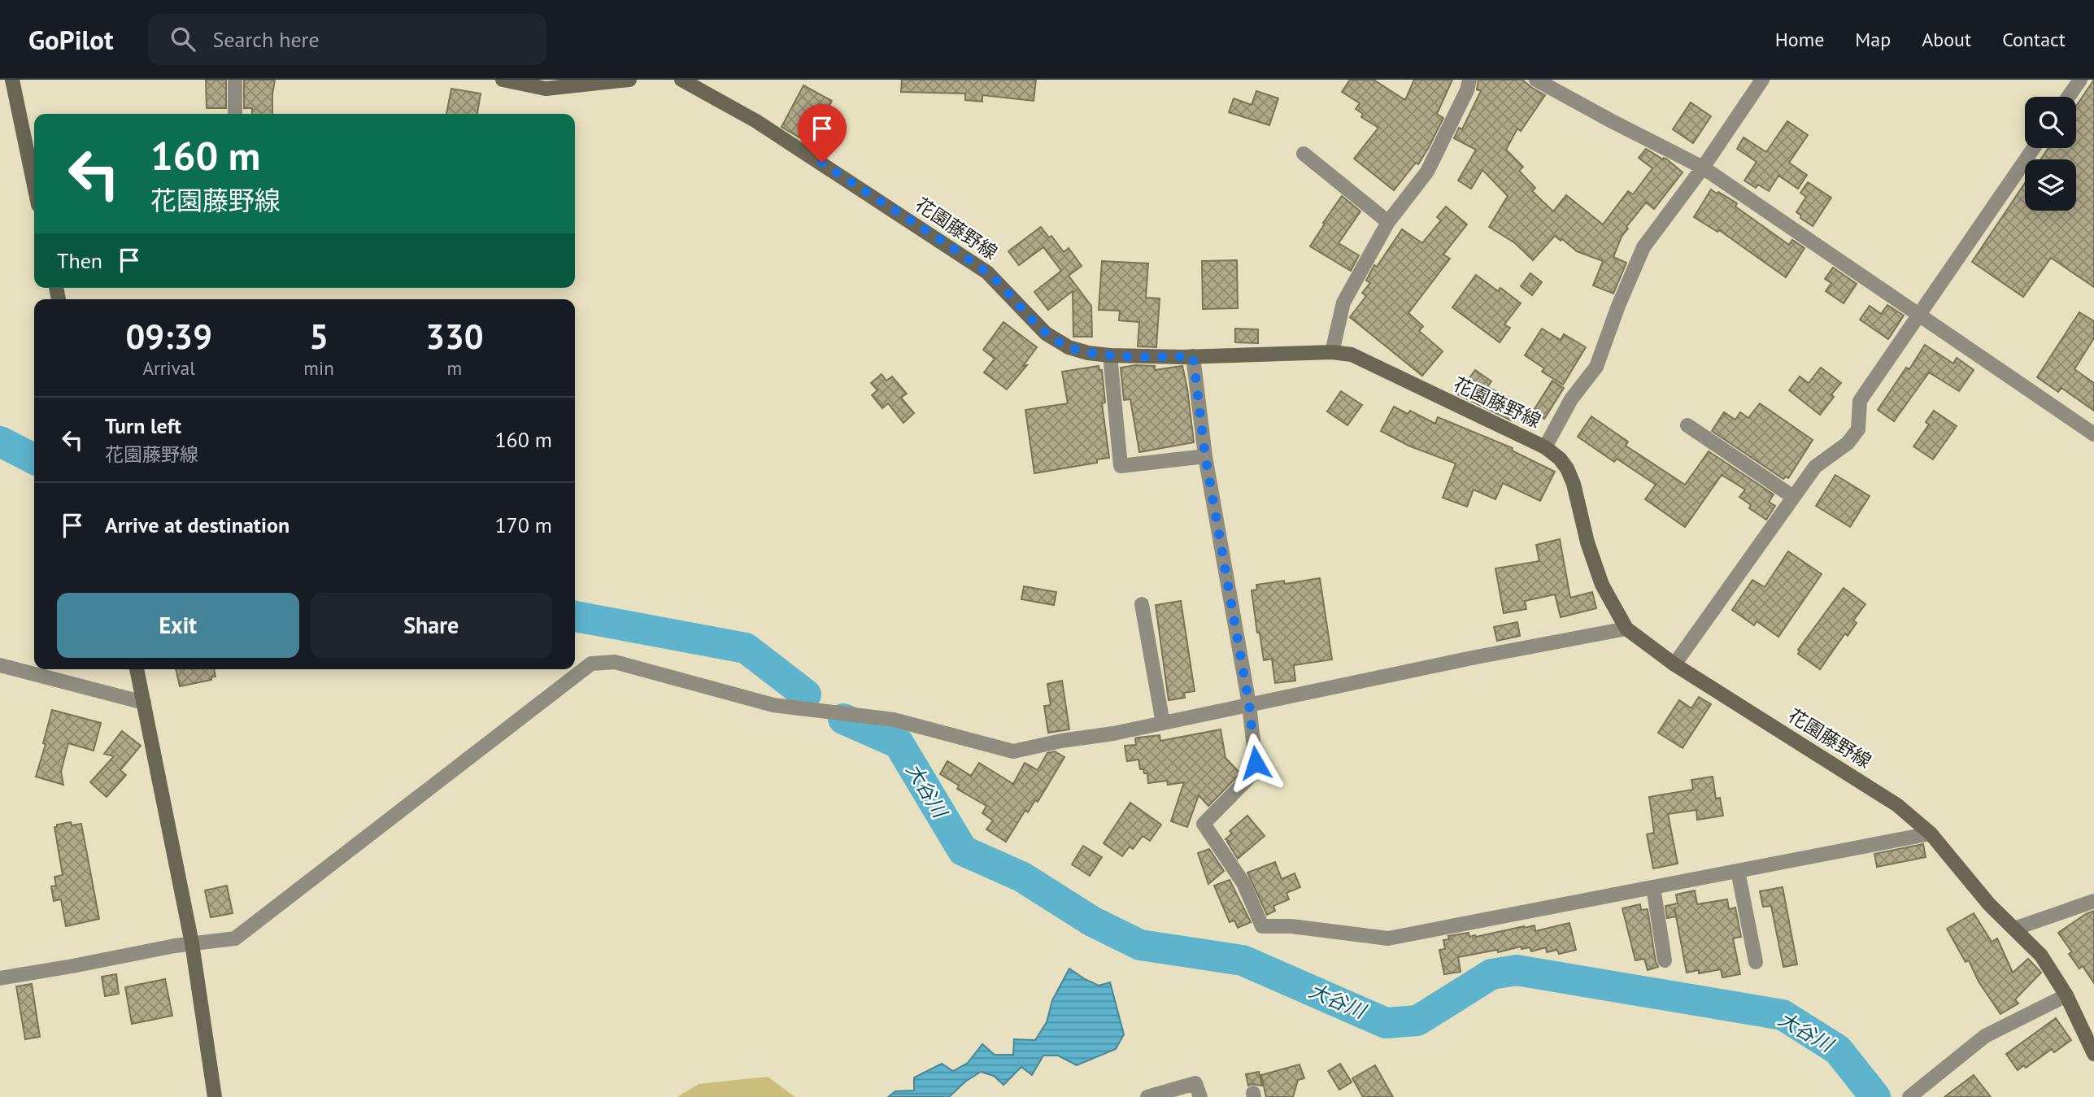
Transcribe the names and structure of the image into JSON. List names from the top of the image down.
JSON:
{
  "streets": {
    "main road": ["花園藤野線"]
  },
  "water": ["大谷川"],
  "page": {
    "header": "GoPilot",
    "search": "Search here",
    "nav": [
      "Home",
      "Map",
      "About",
      "Contact"
    ],
    "turn": ["160 m", "花園藤野線"],
    "then": "Then",
    "eta": [
      "09:39",
      "Arrival",
      "5",
      "min",
      "330",
      "m"
    ],
    "list": [
      {
        "name": "Turn left",
        "note": "花園藤野線",
        "value": "160 m"
      },
      {
        "name": "Arrive at destination",
        "value": "170 m"
      }
    ],
    "buttons": ["Exit", "Share"]
  }
}
